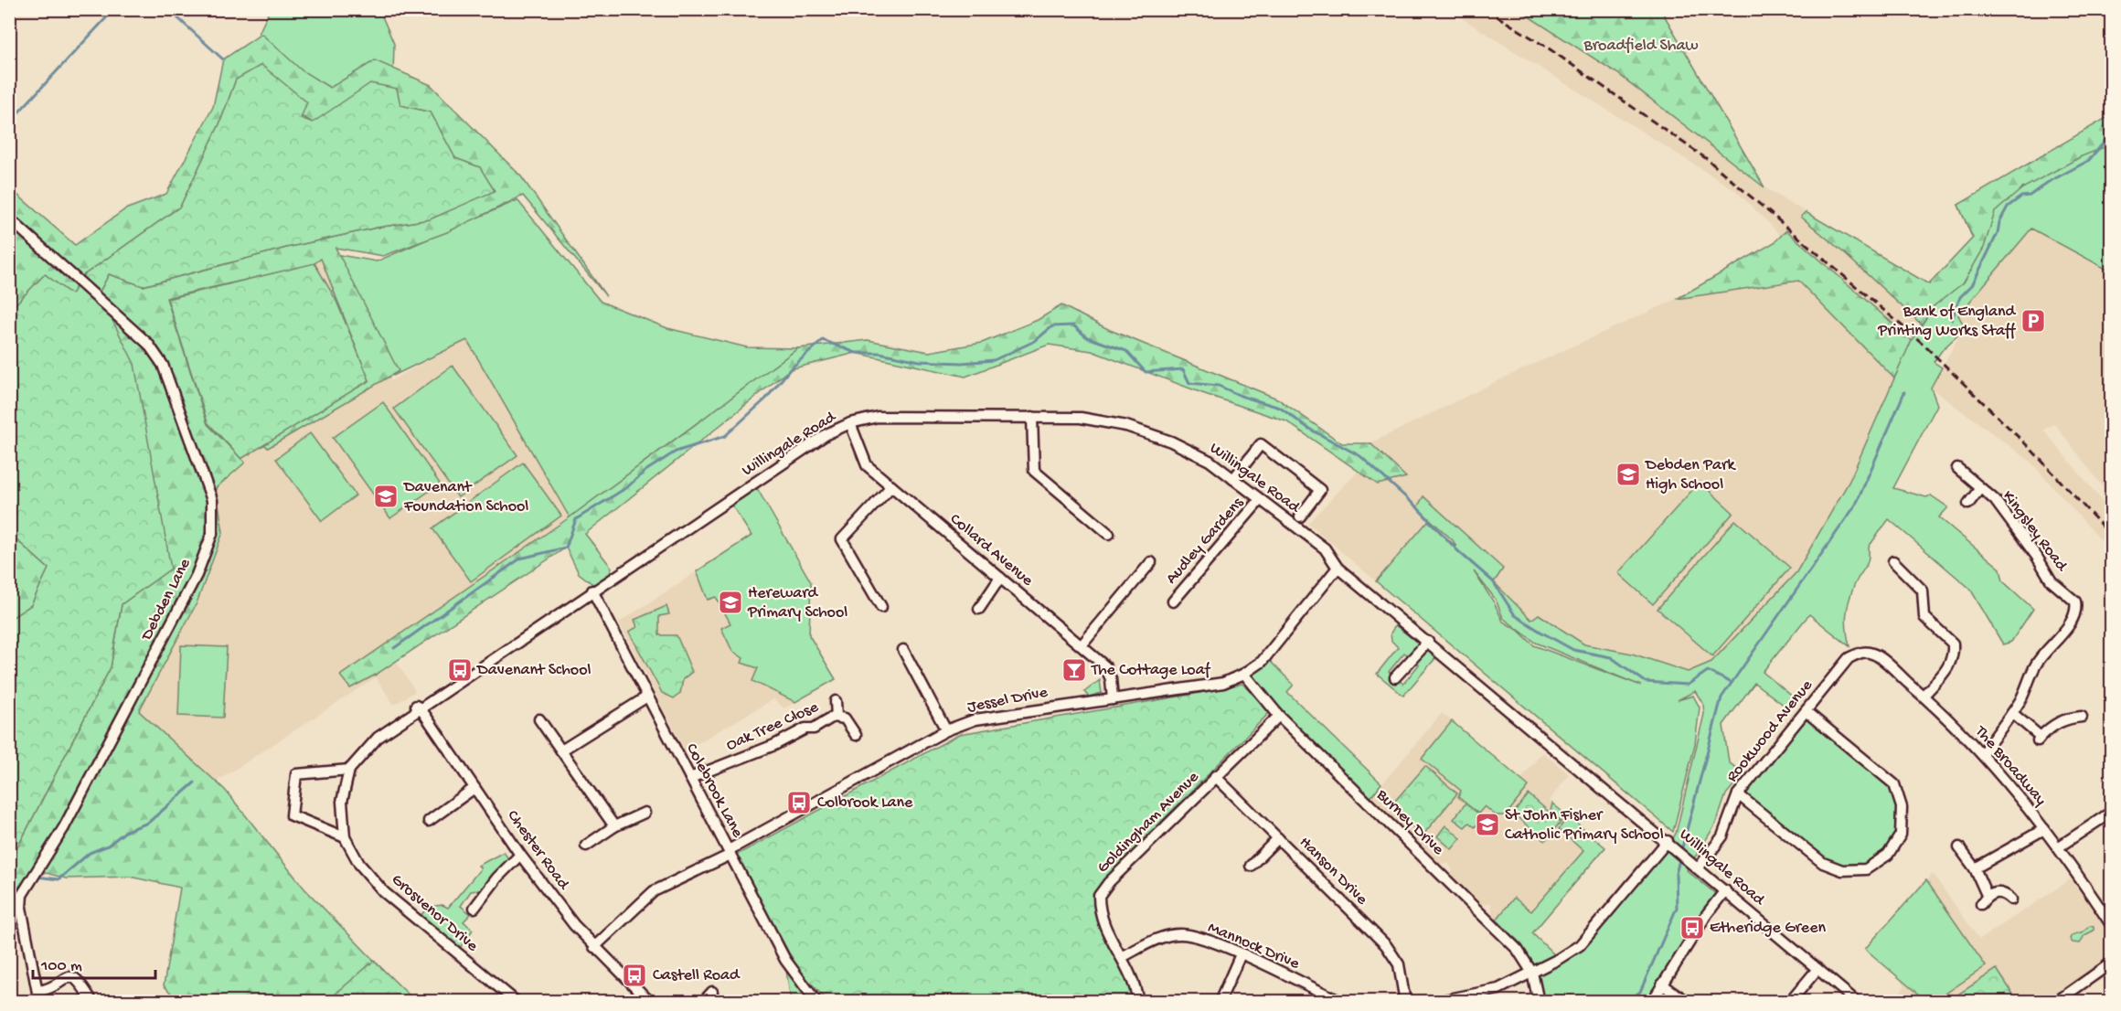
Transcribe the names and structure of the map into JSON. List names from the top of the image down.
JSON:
{
  "streets": {
    "street": [
      "Willingale Road",
      "Kingsley Road",
      "Audley Gardens",
      "Collard Avenue",
      "Debden Lane",
      "Jessel Drive",
      "Oak Tree Close",
      "Rookwood Avenue",
      "The Broadway",
      "Colebrook Lane",
      "Goldingham Avenue",
      "Burney Drive",
      "Chester Road",
      "Hanson Drive",
      "Grosvenor Drive",
      "Mannock Drive"
    ]
  },
  "crossings": [
    ["Willingale Road", "Audley Gardens"],
    ["Willingale Road", "Collard Avenue"],
    ["Willingale Road", "Jessel Drive"],
    ["Willingale Road", "Rookwood Avenue"],
    ["Willingale Road", "Colebrook Lane"],
    ["Willingale Road", "Chester Road"],
    ["Willingale Road", "Grosvenor Drive"],
    ["Kingsley Road", "The Broadway"],
    ["Audley Gardens", "Collard Avenue"],
    ["Collard Avenue", "Jessel Drive"],
    ["Jessel Drive", "Colebrook Lane"],
    ["Jessel Drive", "Burney Drive"],
    ["Oak Tree Close", "Colebrook Lane"],
    ["Rookwood Avenue", "The Broadway"],
    ["Goldingham Avenue", "Burney Drive"],
    ["Goldingham Avenue", "Hanson Drive"],
    ["Goldingham Avenue", "Mannock Drive"],
    ["Chester Road", "Grosvenor Drive"]
  ],
  "parks": ["Broadfield Shaw"],
  "places": {
    "parking": ["Bank of England Printing Works Staff"],
    "school or university": [
      "Debden Park High School",
      "Davenant Foundation School",
      "Hereward Primary School",
      "St John Fisher Catholic Primary School"
    ],
    "bus stop": [
      "Davenant School",
      "Colbrook Lane",
      "Etheridge Green",
      "Castell Road"
    ],
    "bar": ["The Cottage Loaf"]
  },
  "scale_bar": "100 m"
}
